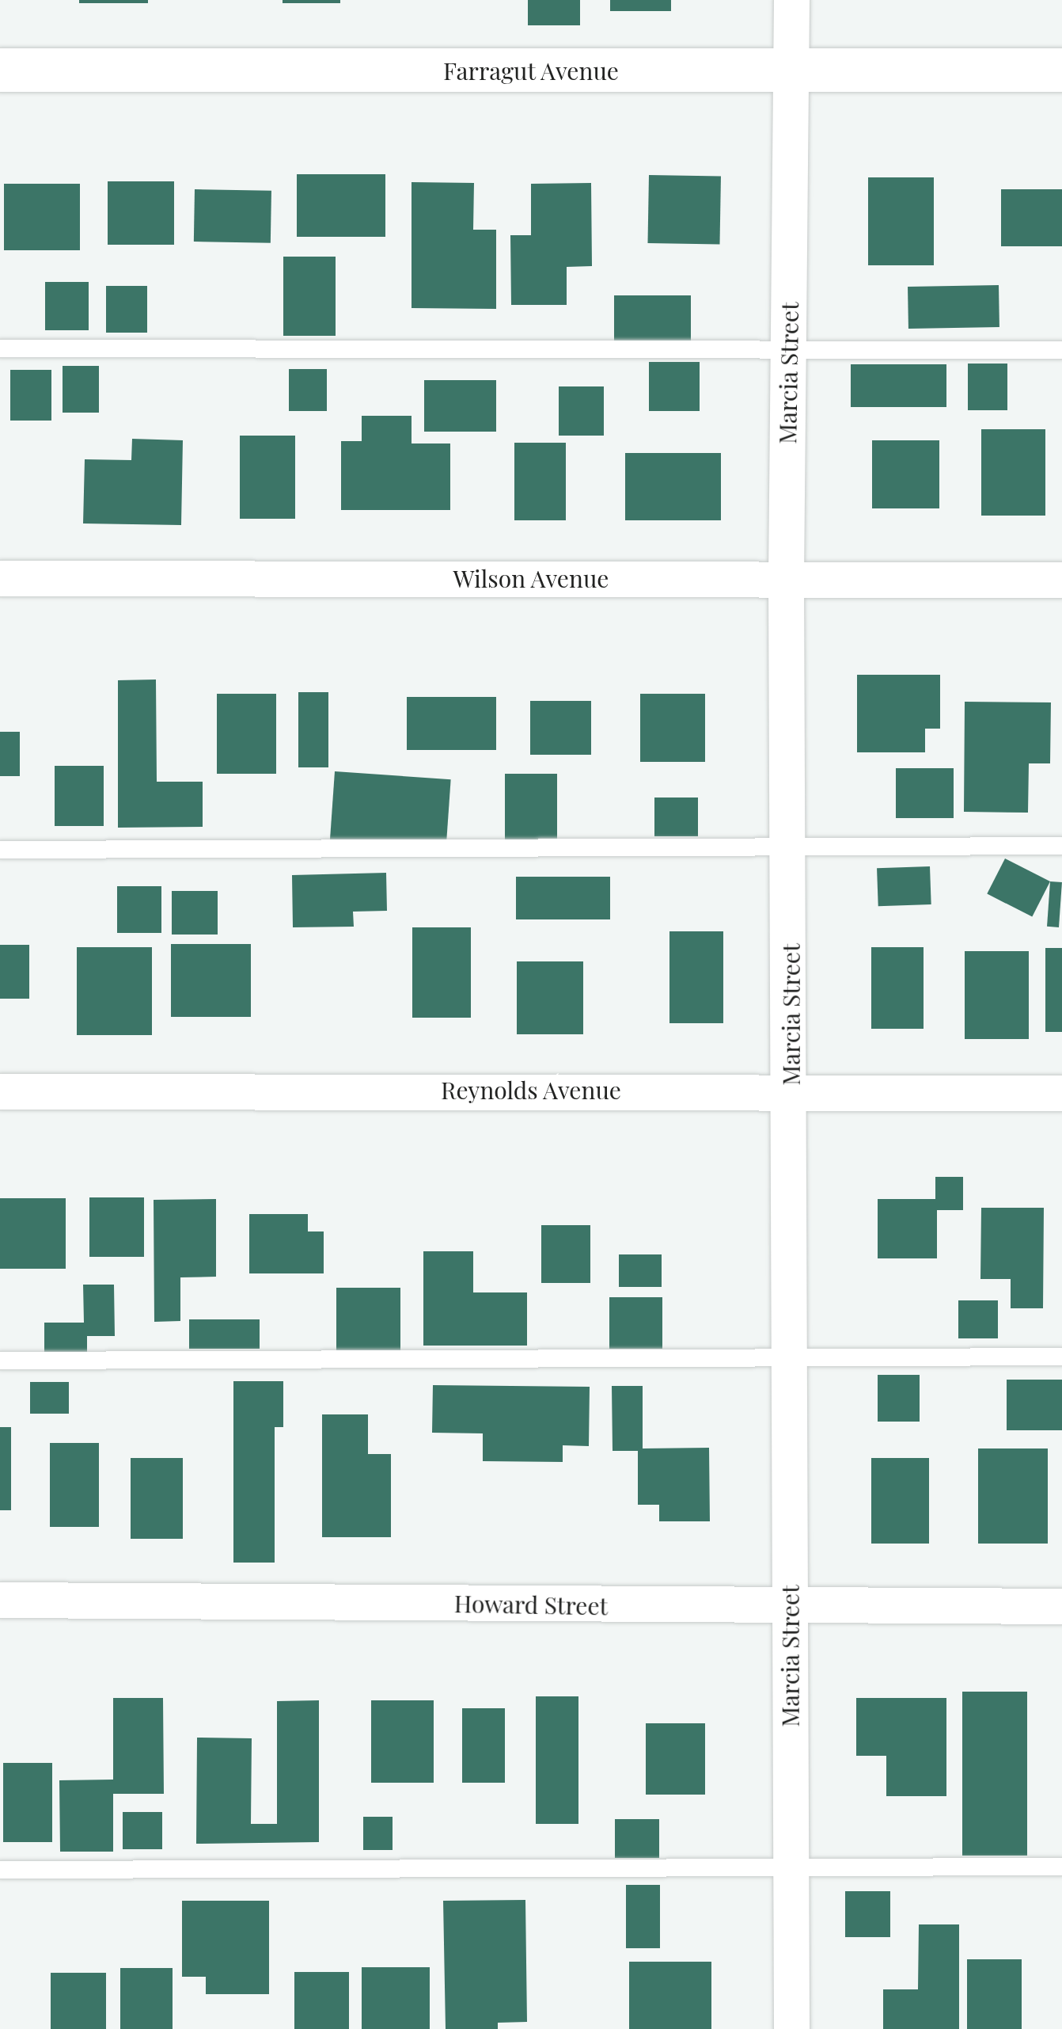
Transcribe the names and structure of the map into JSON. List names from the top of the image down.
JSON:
{
  "streets": {
    "street": [
      "Farragut Avenue",
      "Marcia Street",
      "Wilson Avenue",
      "Reynolds Avenue",
      "Howard Street"
    ]
  },
  "crossings": [
    ["Farragut Avenue", "Marcia Street"],
    ["Marcia Street", "Wilson Avenue"],
    ["Marcia Street", "Reynolds Avenue"],
    ["Marcia Street", "Howard Street"]
  ]
}
